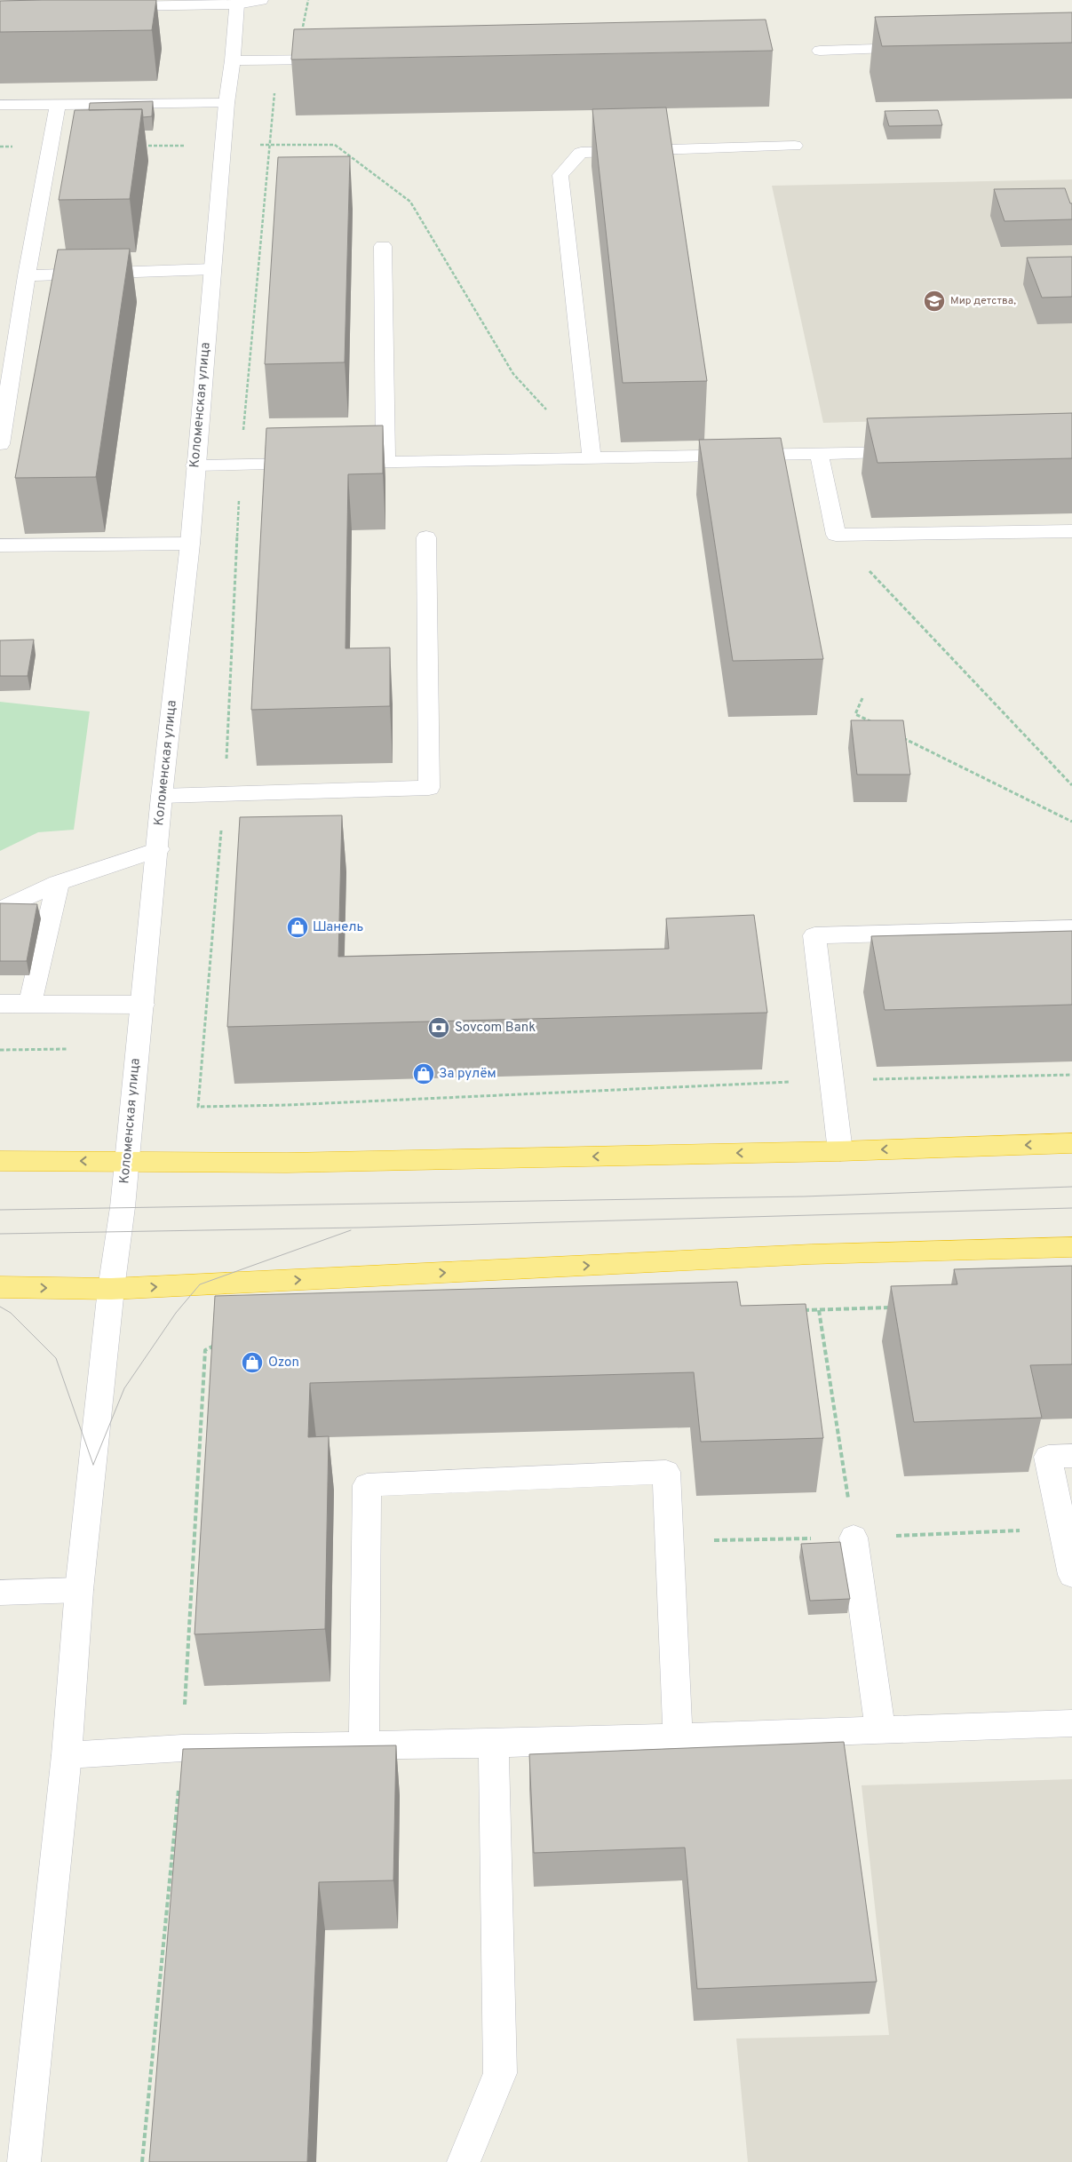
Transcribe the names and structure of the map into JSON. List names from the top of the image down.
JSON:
{
  "streets": {
    "street": ["Коломенская улица"]
  },
  "places": {
    "school or university": ["Мир детства,"],
    "shop": ["Шанель", "За рулём", "Ozon"],
    "bank": ["Sovcom Bank"]
  }
}
